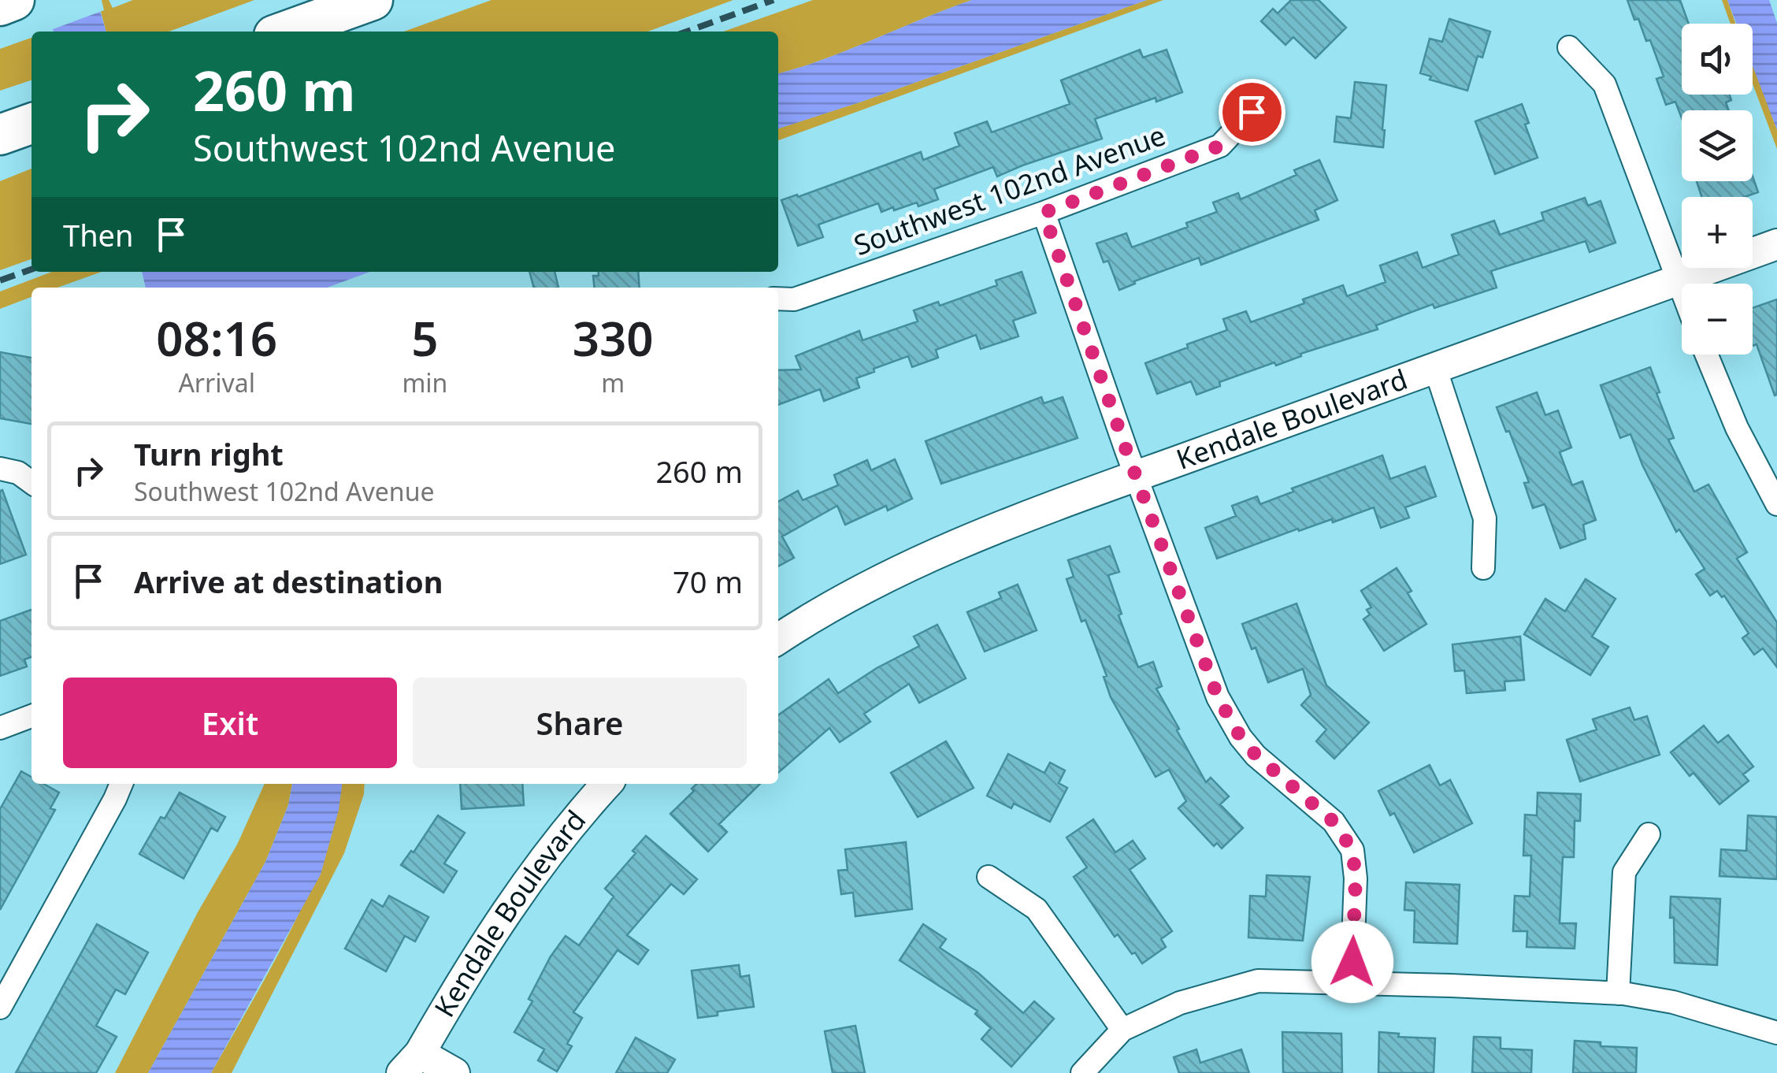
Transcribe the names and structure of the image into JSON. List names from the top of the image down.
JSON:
{
  "streets": {
    "street": ["Southwest 102nd Avenue", "Kendale Boulevard"]
  },
  "page": {
    "map_buttons": ["+", "−"],
    "turn": ["260 m", "Southwest 102nd Avenue"],
    "then": "Then",
    "eta": [
      "08:16",
      "Arrival",
      "5",
      "min",
      "330",
      "m"
    ],
    "list": [
      {
        "name": "Turn right",
        "note": "Southwest 102nd Avenue",
        "value": "260 m"
      },
      {
        "name": "Arrive at destination",
        "value": "70 m"
      }
    ],
    "buttons": ["Exit", "Share"]
  }
}
